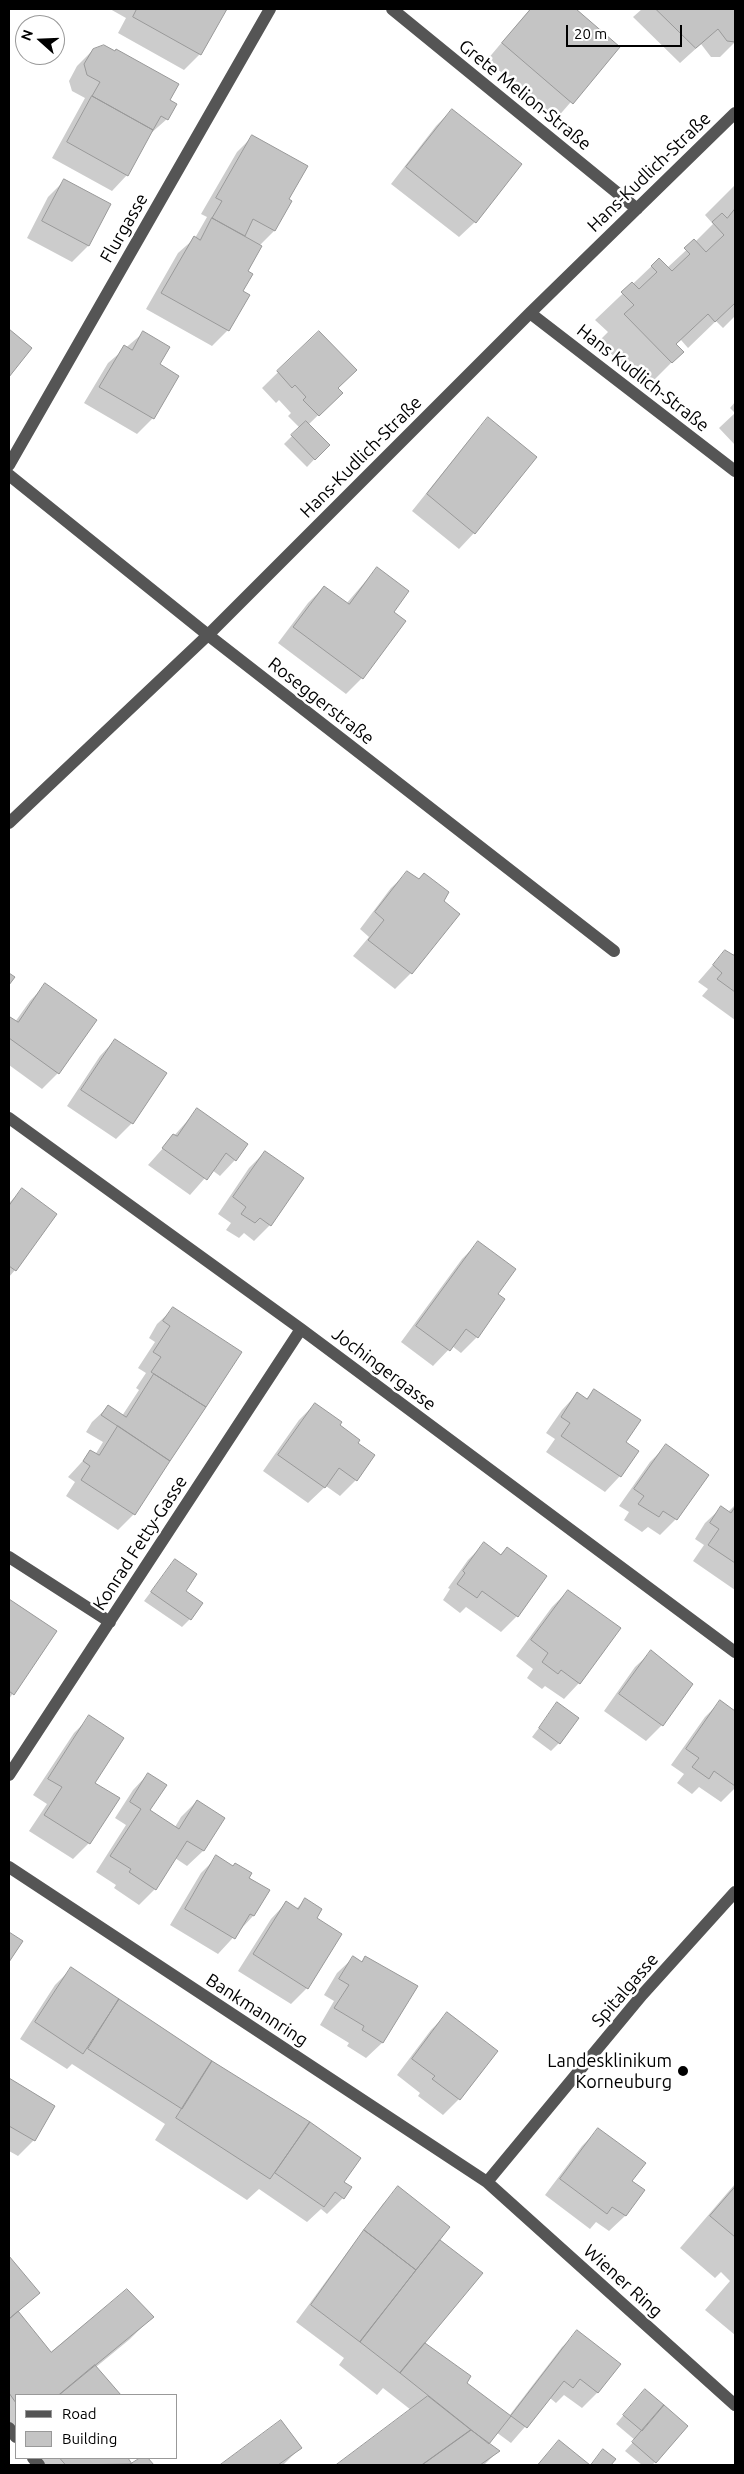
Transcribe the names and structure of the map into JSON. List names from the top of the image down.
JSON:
{
  "streets": {
    "street": [
      "Grete Melion-Straße",
      "Hans-Kudlich-Straße",
      "Flurgasse",
      "Hans Kudlich-Straße",
      "Roseggerstraße",
      "Jochingergasse",
      "Konrad Fetty-Gasse",
      "Spitalgasse",
      "Bankmannring",
      "Wiener Ring"
    ]
  },
  "crossings": [
    ["Grete Melion-Straße", "Hans-Kudlich-Straße"],
    ["Hans-Kudlich-Straße", "Hans Kudlich-Straße"],
    ["Hans-Kudlich-Straße", "Roseggerstraße"],
    ["Jochingergasse", "Konrad Fetty-Gasse"],
    ["Spitalgasse", "Bankmannring"],
    ["Spitalgasse", "Wiener Ring"],
    ["Bankmannring", "Wiener Ring"]
  ],
  "places": ["Landesklinikum Korneuburg"],
  "legend": ["Road", "Building"],
  "scale_bar": "20 m",
  "north": "left"
}
